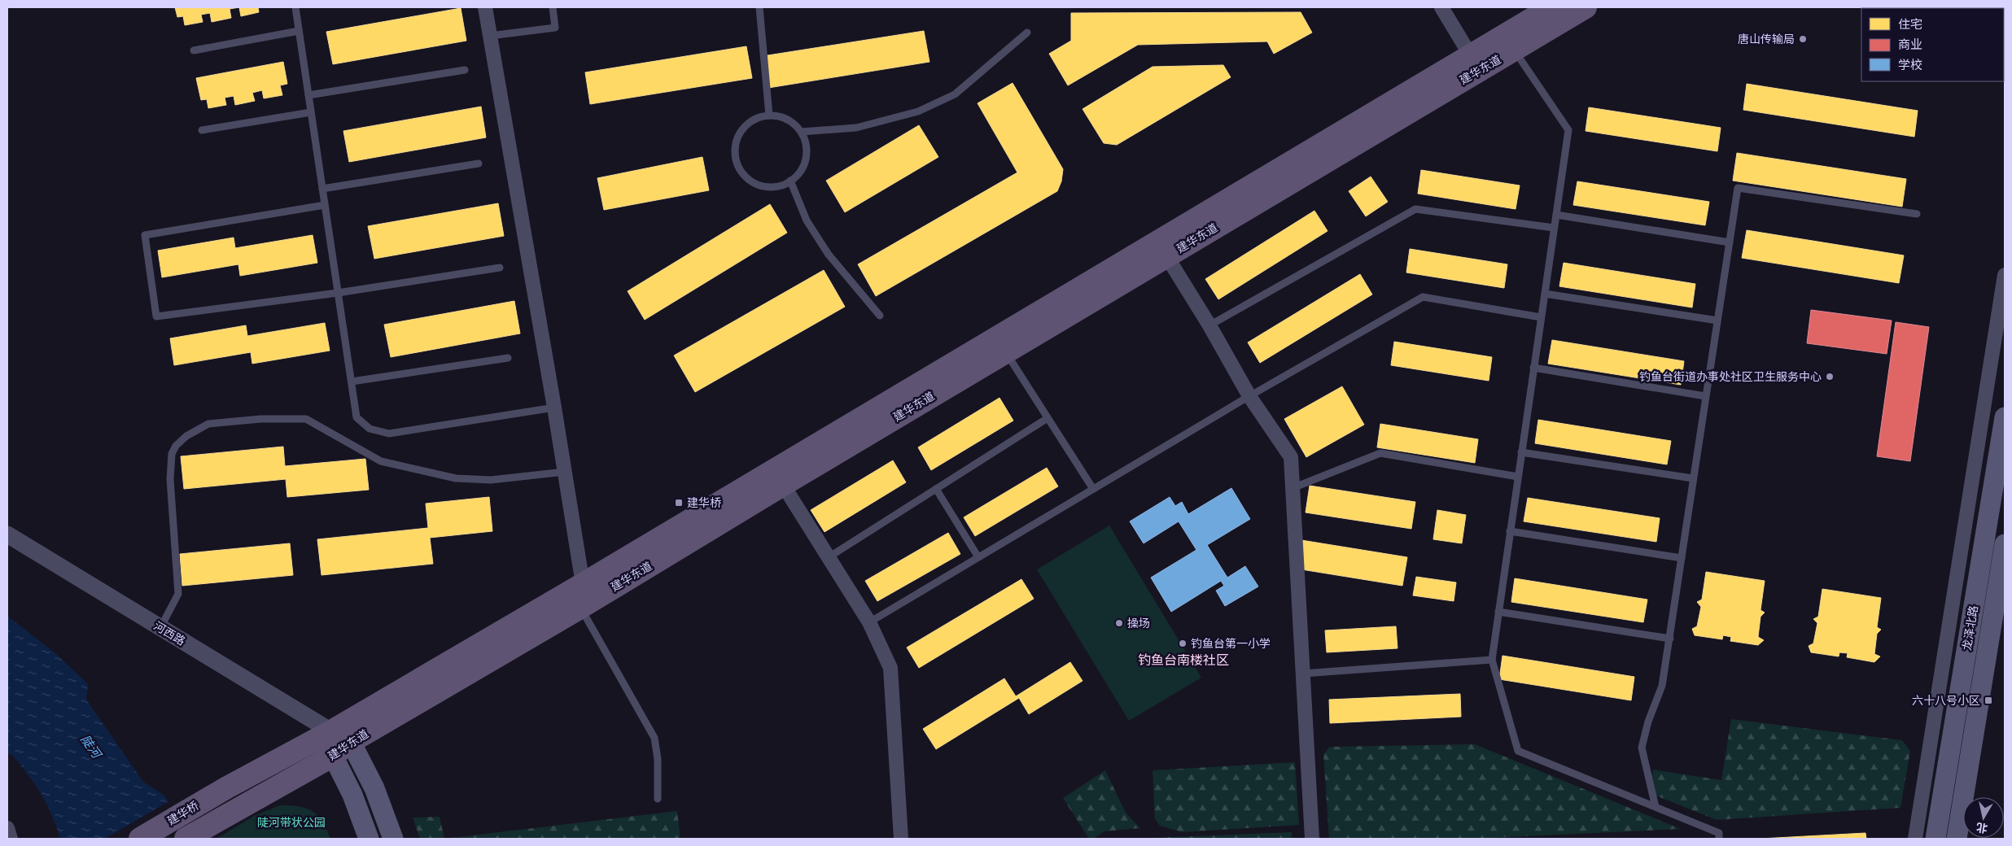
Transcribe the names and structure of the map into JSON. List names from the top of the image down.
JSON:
{
  "streets": {
    "main road": [
      "建华东道",
      "龙泽北路",
      "河西路",
      "建华桥"
    ]
  },
  "crossings": [
    ["建华东道", "河西路"],
    ["建华东道", "建华桥"]
  ],
  "districts": ["钓鱼台南楼社区"],
  "water": ["陡河"],
  "parks": ["陡河带状公园"],
  "places": {
    "other": [
      "唐山传输局",
      "钓鱼台街道办事处社区卫生服务中心",
      "操场",
      "钓鱼台第一小学"
    ],
    "transit": ["建华桥", "六十八号小区"]
  },
  "legend": ["住宅", "商业", "学校"],
  "north": "bottom"
}
